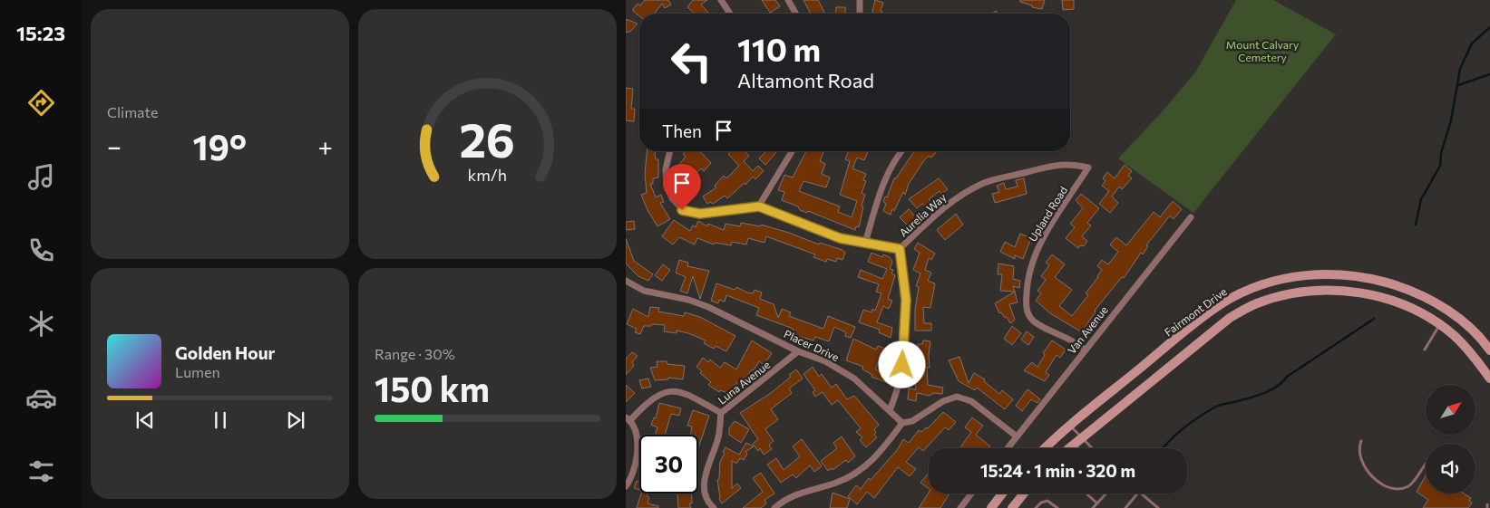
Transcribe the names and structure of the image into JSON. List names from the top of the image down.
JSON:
{
  "streets": {
    "main road": ["Fairmont Drive"],
    "street": [
      "Upland Road",
      "Aurelia Way",
      "Van Avenue",
      "Placer Drive",
      "Luna Avenue"
    ]
  },
  "crossings": [
    ["Upland Road", "Aurelia Way"],
    ["Upland Road", "Van Avenue"],
    ["Placer Drive", "Luna Avenue"]
  ],
  "parks": ["Mount Calvary Cemetery"],
  "north": "top right",
  "page": {
    "tabs": "15:23",
    "tile": [
      "Climate",
      ["Range · 30%", "150 km"]
    ],
    "turn": ["110 m", "Altamont Road"],
    "then": "Then",
    "heat": ["−", "19°", "+"],
    "song": ["Golden Hour", "Lumen"],
    "limit": "30",
    "trip": "15:24 · 1 min · 320 m",
    "gauge": ["26", "km/h"]
  }
}
